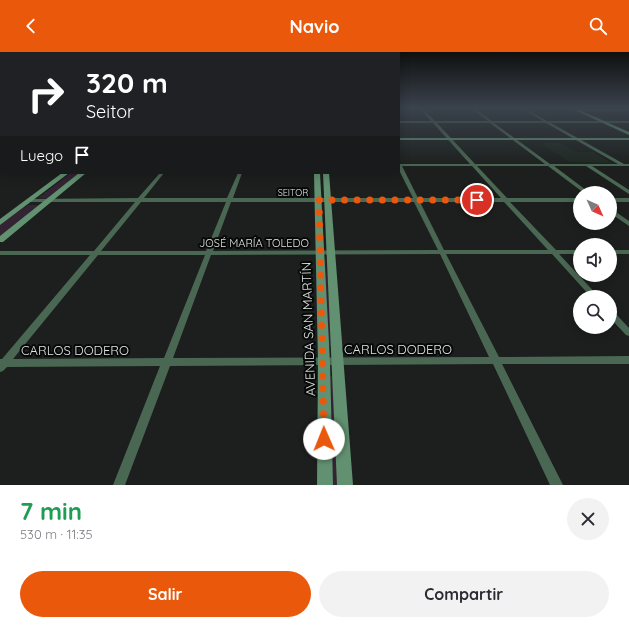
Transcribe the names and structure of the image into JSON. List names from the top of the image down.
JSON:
{
  "streets": {
    "main road": ["AVENIDA SAN MARTÍN"],
    "street": ["SEITOR", "JOSÉ MARÍA TOLEDO", "CARLOS DODERO"]
  },
  "crossings": [
    ["SEITOR", "AVENIDA SAN MARTÍN"],
    ["JOSÉ MARÍA TOLEDO", "AVENIDA SAN MARTÍN"],
    ["AVENIDA SAN MARTÍN", "CARLOS DODERO"]
  ],
  "north": "bottom right",
  "page": {
    "header": "Navio",
    "turn": ["320 m", "Seitor"],
    "then": "Luego",
    "heading": ["7 min", "530 m · 11:35"],
    "buttons": ["Salir", "Compartir"]
  }
}
